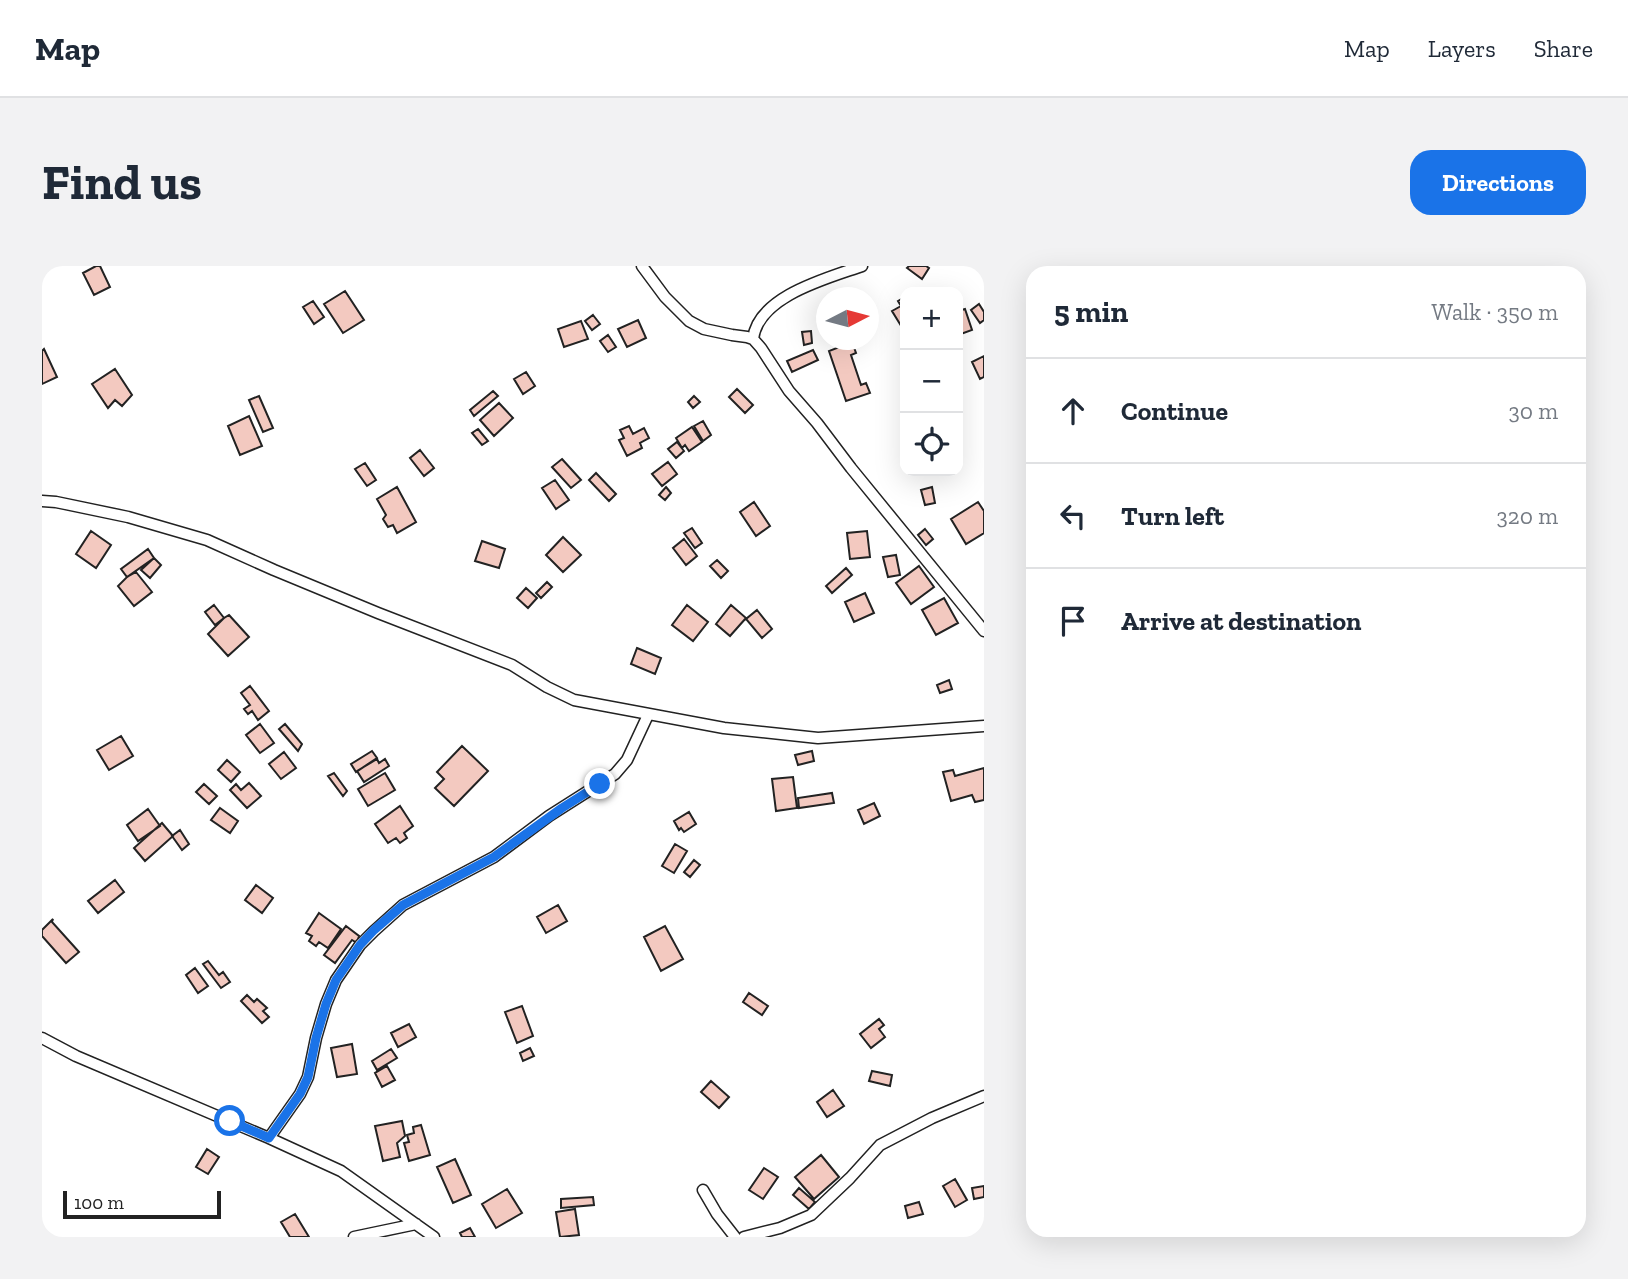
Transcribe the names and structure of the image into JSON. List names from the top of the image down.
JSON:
{
  "scale_bar": "100 m",
  "north": "right",
  "page": {
    "header": "Map",
    "nav": ["Map", "Layers", "Share"],
    "buttons": "Directions",
    "title": "Find us",
    "heading": ["5 min", "Walk · 350 m"],
    "map_buttons": ["+", "−"],
    "list": [
      ["Continue", "30 m"],
      ["Turn left", "320 m"],
      "Arrive at destination"
    ],
    "scale": "100 m"
  }
}
